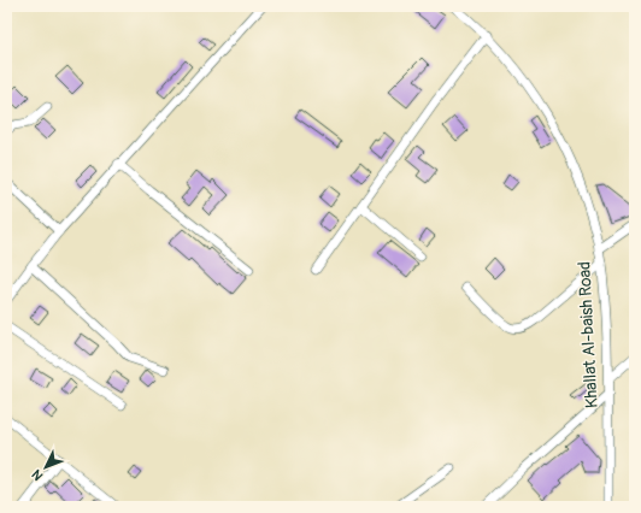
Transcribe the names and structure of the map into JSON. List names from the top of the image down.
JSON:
{
  "streets": {
    "street": ["Khallat Al-baish Road"]
  },
  "north": "bottom left"
}
